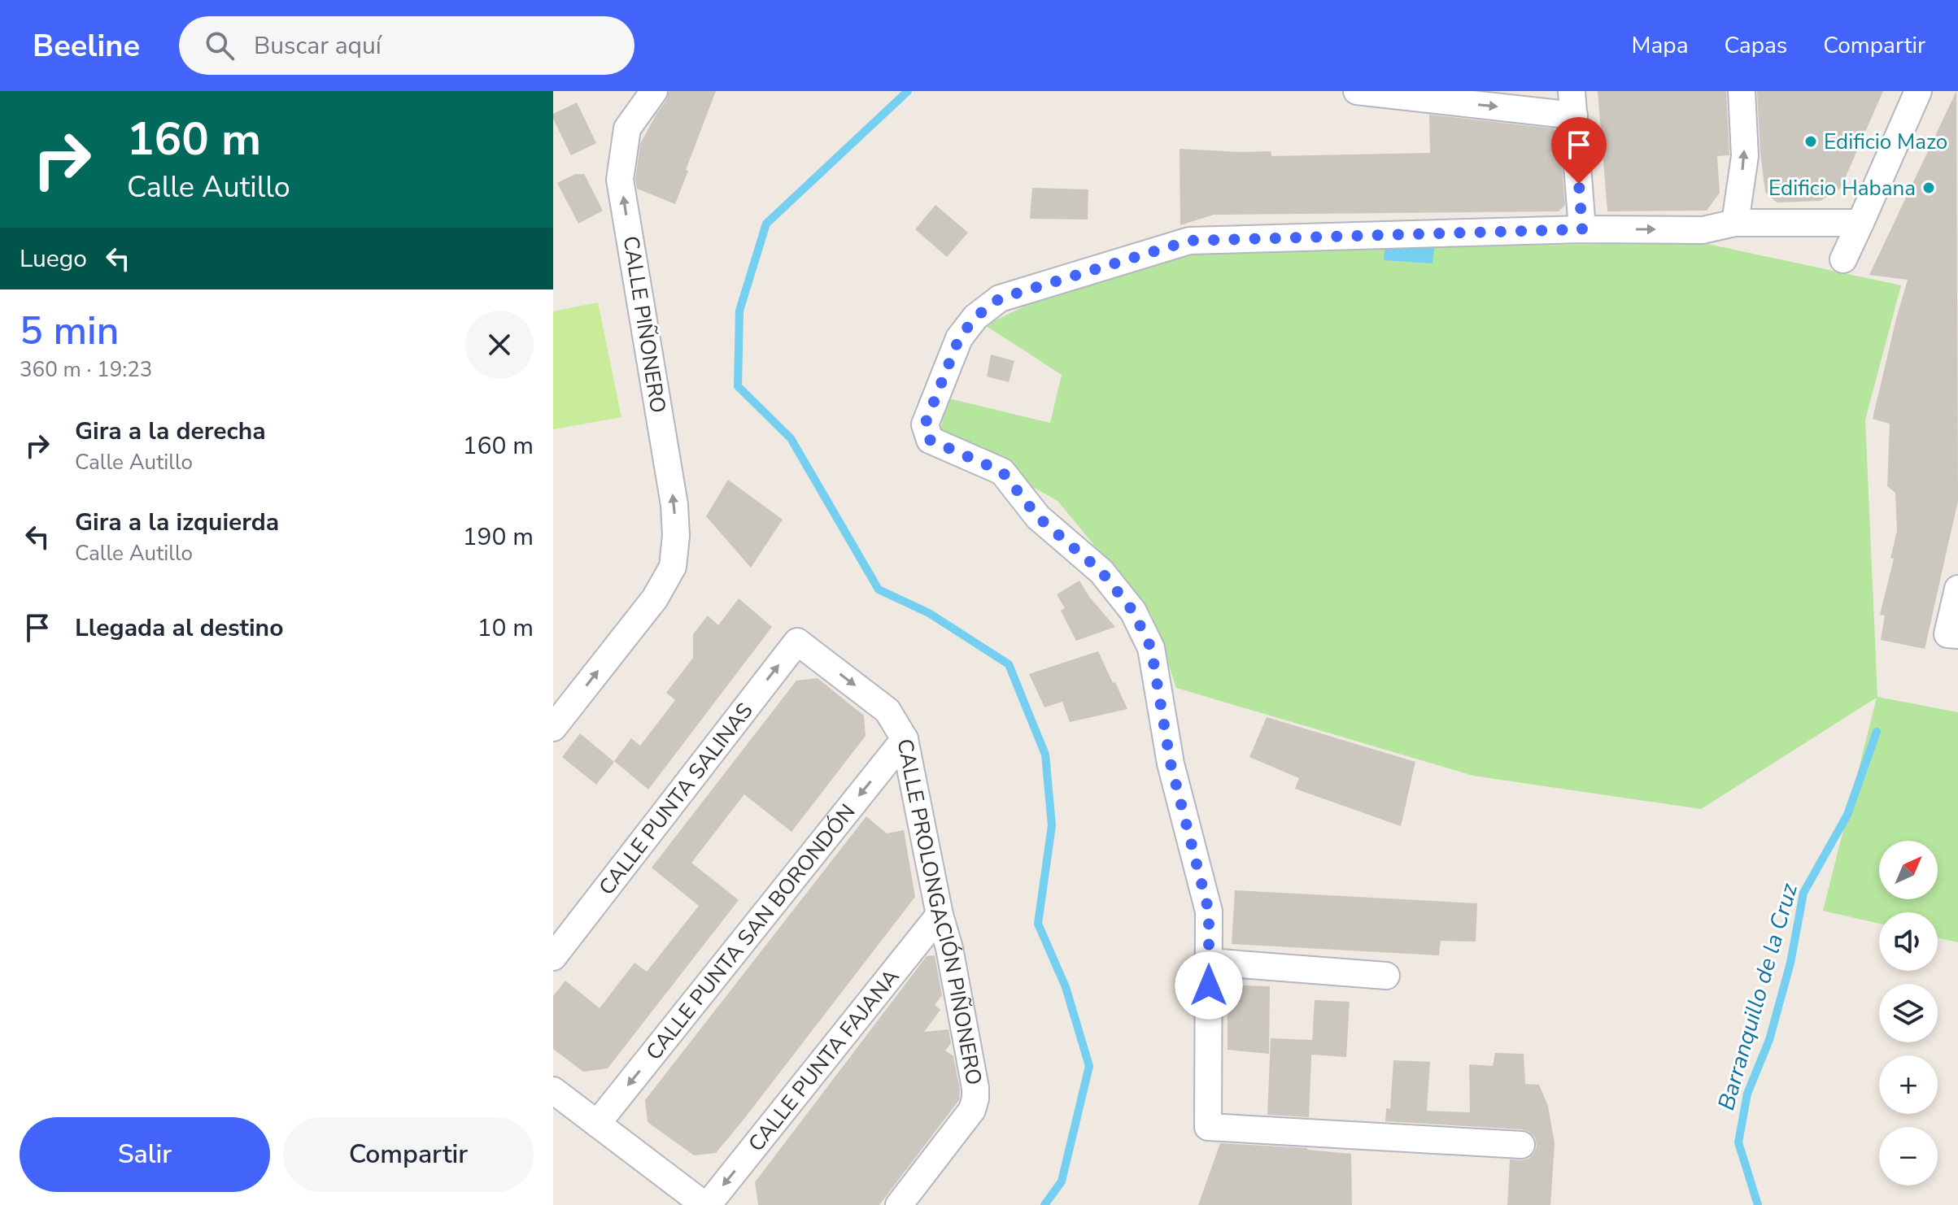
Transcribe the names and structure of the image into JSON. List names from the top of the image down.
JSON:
{
  "streets": {
    "street": [
      "CALLE PIÑONERO",
      "CALLE PUNTA SALINAS",
      "CALLE PROLONGACIÓN PIÑONERO",
      "CALLE PUNTA SAN BORONDÓN",
      "CALLE PUNTA FAJANA"
    ]
  },
  "crossings": [
    ["CALLE PUNTA SALINAS", "CALLE PROLONGACIÓN PIÑONERO"],
    ["CALLE PROLONGACIÓN PIÑONERO", "CALLE PUNTA SAN BORONDÓN"],
    ["CALLE PROLONGACIÓN PIÑONERO", "CALLE PUNTA FAJANA"]
  ],
  "one_way": [
    "CALLE PIÑONERO",
    "CALLE PUNTA SALINAS",
    "CALLE PUNTA SAN BORONDÓN",
    "CALLE PUNTA FAJANA"
  ],
  "water": ["Barranquillo de la Cruz"],
  "places": ["Edificio Mazo", "Edificio Habana"],
  "north": "top right",
  "page": {
    "header": "Beeline",
    "search": "Buscar aquí",
    "nav": ["Mapa", "Capas", "Compartir"],
    "turn": ["160 m", "Calle Autillo"],
    "then": "Luego",
    "heading": ["5 min", "360 m · 19:23"],
    "list": [
      {
        "name": "Gira a la derecha",
        "note": "Calle Autillo",
        "value": "160 m"
      },
      {
        "name": "Gira a la izquierda",
        "note": "Calle Autillo",
        "value": "190 m"
      },
      {
        "name": "Llegada al destino",
        "value": "10 m"
      }
    ],
    "map_buttons": ["+", "−"],
    "buttons": ["Salir", "Compartir"]
  }
}
